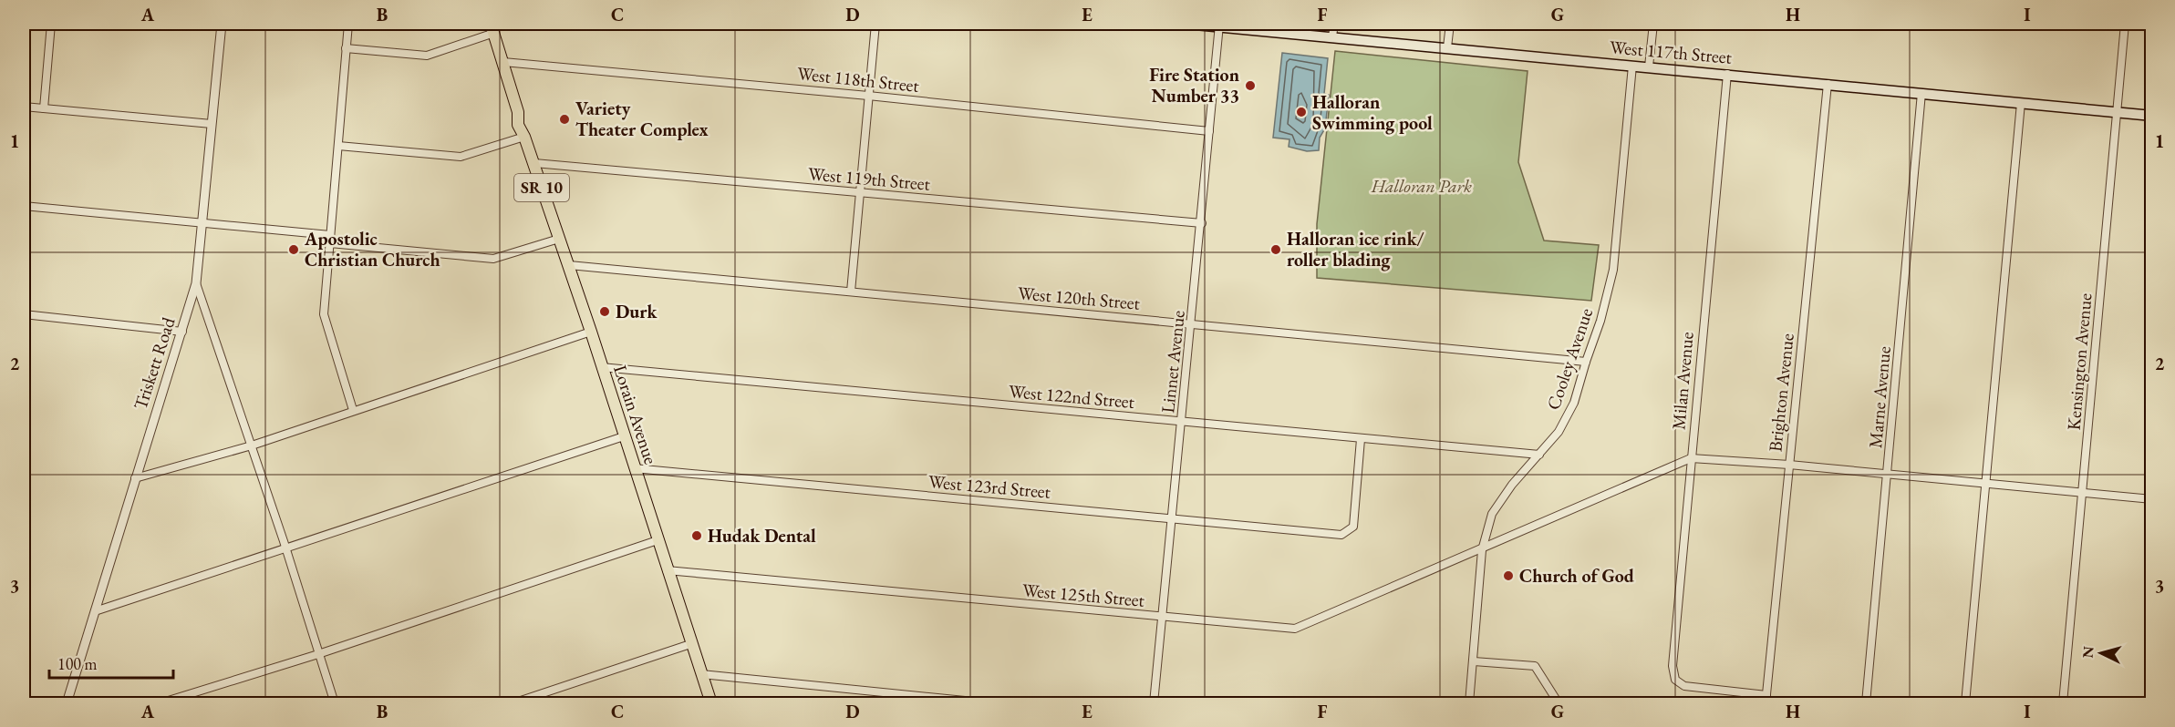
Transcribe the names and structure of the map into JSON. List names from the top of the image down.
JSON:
{
  "streets": {
    "main road": ["West 117th Street", "SR 10", "Lorain Avenue"],
    "street": [
      "West 118th Street",
      "West 119th Street",
      "West 120th Street",
      "Cooley Avenue",
      "Linnet Avenue",
      "Kensington Avenue",
      "Triskett Road",
      "Milan Avenue",
      "Brighton Avenue",
      "West 122nd Street",
      "Marne Avenue",
      "West 123rd Street",
      "West 125th Street"
    ]
  },
  "crossings": [
    ["West 117th Street", "Cooley Avenue"],
    ["West 117th Street", "Linnet Avenue"],
    ["West 117th Street", "Kensington Avenue"],
    ["West 117th Street", "Milan Avenue"],
    ["West 117th Street", "Brighton Avenue"],
    ["West 117th Street", "Marne Avenue"],
    ["West 118th Street", "Linnet Avenue"],
    ["West 118th Street", "Lorain Avenue"],
    ["West 119th Street", "Linnet Avenue"],
    ["West 119th Street", "Lorain Avenue"],
    ["West 120th Street", "Cooley Avenue"],
    ["West 120th Street", "Linnet Avenue"],
    ["West 120th Street", "Lorain Avenue"],
    ["Cooley Avenue", "West 122nd Street"],
    ["Cooley Avenue", "West 125th Street"],
    ["Linnet Avenue", "West 122nd Street"],
    ["Linnet Avenue", "West 123rd Street"],
    ["Linnet Avenue", "West 125th Street"],
    ["Milan Avenue", "Brighton Avenue"],
    ["Milan Avenue", "West 125th Street"],
    ["West 122nd Street", "Lorain Avenue"],
    ["West 122nd Street", "West 123rd Street"],
    ["Lorain Avenue", "West 123rd Street"],
    ["Lorain Avenue", "West 125th Street"]
  ],
  "parks": ["Halloran Park"],
  "places": [
    "Fire Station Number 33",
    "Halloran Swimming pool",
    "Variety Theater Complex",
    "Apostolic Christian Church",
    "Halloran ice rink/ roller blading",
    "Durk",
    "Hudak Dental",
    "Church of God"
  ],
  "scale_bar": "100 m",
  "north": "left",
  "grid": {
    "columns": [
      "A",
      "B",
      "C",
      "D",
      "E",
      "F",
      "G",
      "H",
      "I"
    ],
    "rows": ["1", "2", "3"]
  }
}
